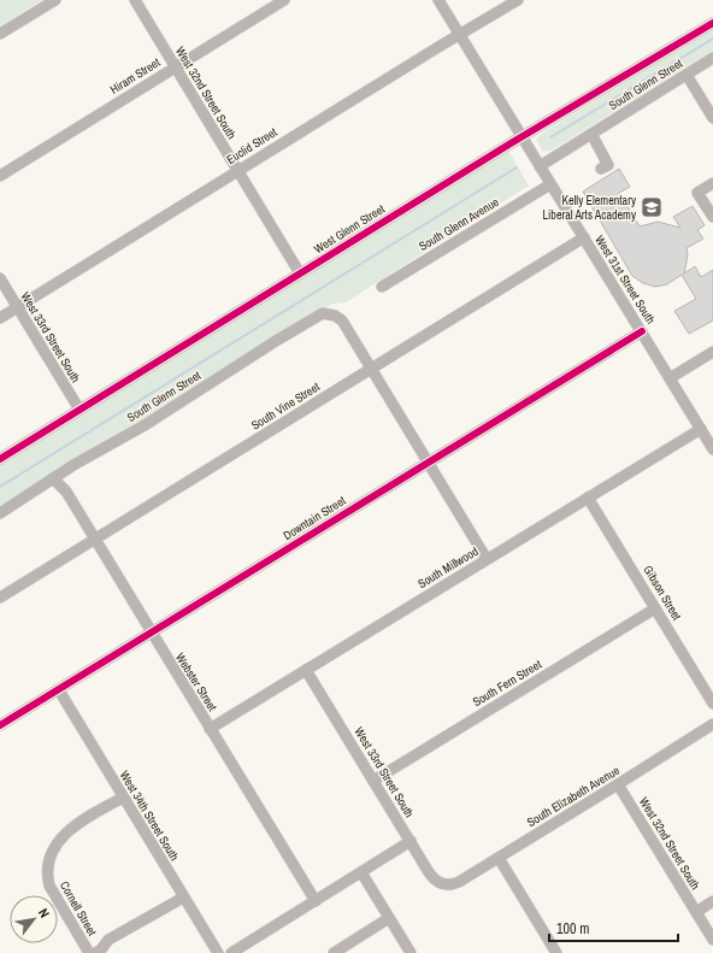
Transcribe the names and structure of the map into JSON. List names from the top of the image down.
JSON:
{
  "streets": {
    "street": [
      "Hiram Street",
      "South Glenn Street",
      "West 32nd Street South",
      "Euclid Street",
      "South Glenn Avenue",
      "West Glenn Street",
      "West 31st Street South",
      "West 33rd Street South",
      "South Vine Street",
      "Downtain Street",
      "South Millwood",
      "Gibson Street",
      "Webster Street",
      "South Fern Street",
      "South Elizabeth Avenue",
      "West 34th Street South",
      "Cornell Street"
    ]
  },
  "crossings": [
    ["Hiram Street", "West 32nd Street South"],
    ["South Glenn Street", "South Vine Street"],
    ["South Glenn Street", "Webster Street"],
    ["West 32nd Street South", "Euclid Street"],
    ["West 32nd Street South", "West Glenn Street"],
    ["West 32nd Street South", "South Elizabeth Avenue"],
    ["Euclid Street", "West 31st Street South"],
    ["Euclid Street", "West 33rd Street South"],
    ["South Glenn Avenue", "West 31st Street South"],
    ["West Glenn Street", "West 31st Street South"],
    ["West Glenn Street", "West 33rd Street South"],
    ["West 31st Street South", "South Vine Street"],
    ["West 31st Street South", "Downtain Street"],
    ["West 31st Street South", "South Millwood"],
    ["West 33rd Street South", "South Millwood"],
    ["West 33rd Street South", "South Fern Street"],
    ["West 33rd Street South", "South Elizabeth Avenue"],
    ["South Vine Street", "Webster Street"],
    ["Downtain Street", "Webster Street"],
    ["Downtain Street", "West 34th Street South"],
    ["South Millwood", "Gibson Street"],
    ["South Millwood", "Webster Street"],
    ["Gibson Street", "South Fern Street"],
    ["West 34th Street South", "Cornell Street"]
  ],
  "places": {
    "school or university": ["Kelly Elementary Liberal Arts Academy"]
  },
  "scale_bar": "100 m",
  "north": "top right"
}
